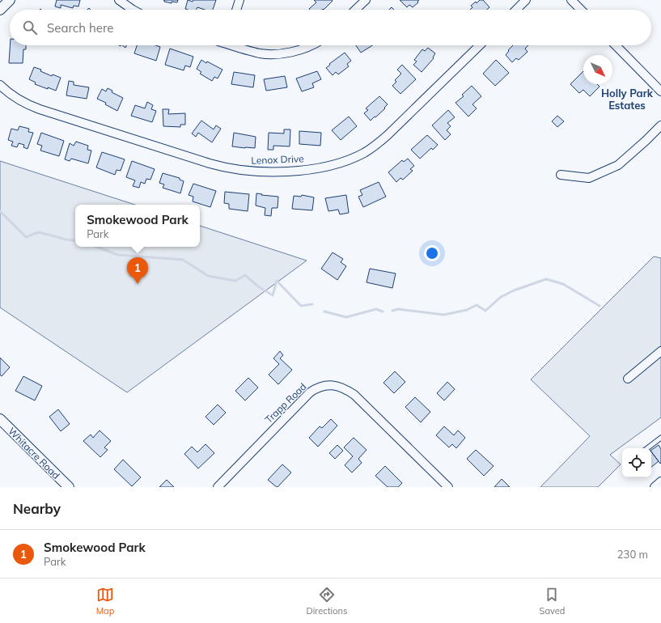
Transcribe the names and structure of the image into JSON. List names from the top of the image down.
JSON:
{
  "streets": {
    "street": ["Lenox Drive", "Trapp Road", "Whitacre Road"]
  },
  "districts": ["Holly Park Estates"],
  "north": "bottom right",
  "page": {
    "search": "Search here",
    "popup": ["Smokewood Park", "Park"],
    "pins": "1",
    "heading": "Nearby",
    "list": [
      {
        "mark": "1",
        "name": "Smokewood Park",
        "note": "Park",
        "value": "230 m"
      }
    ],
    "nav": ["Map", "Directions", "Saved"]
  }
}
